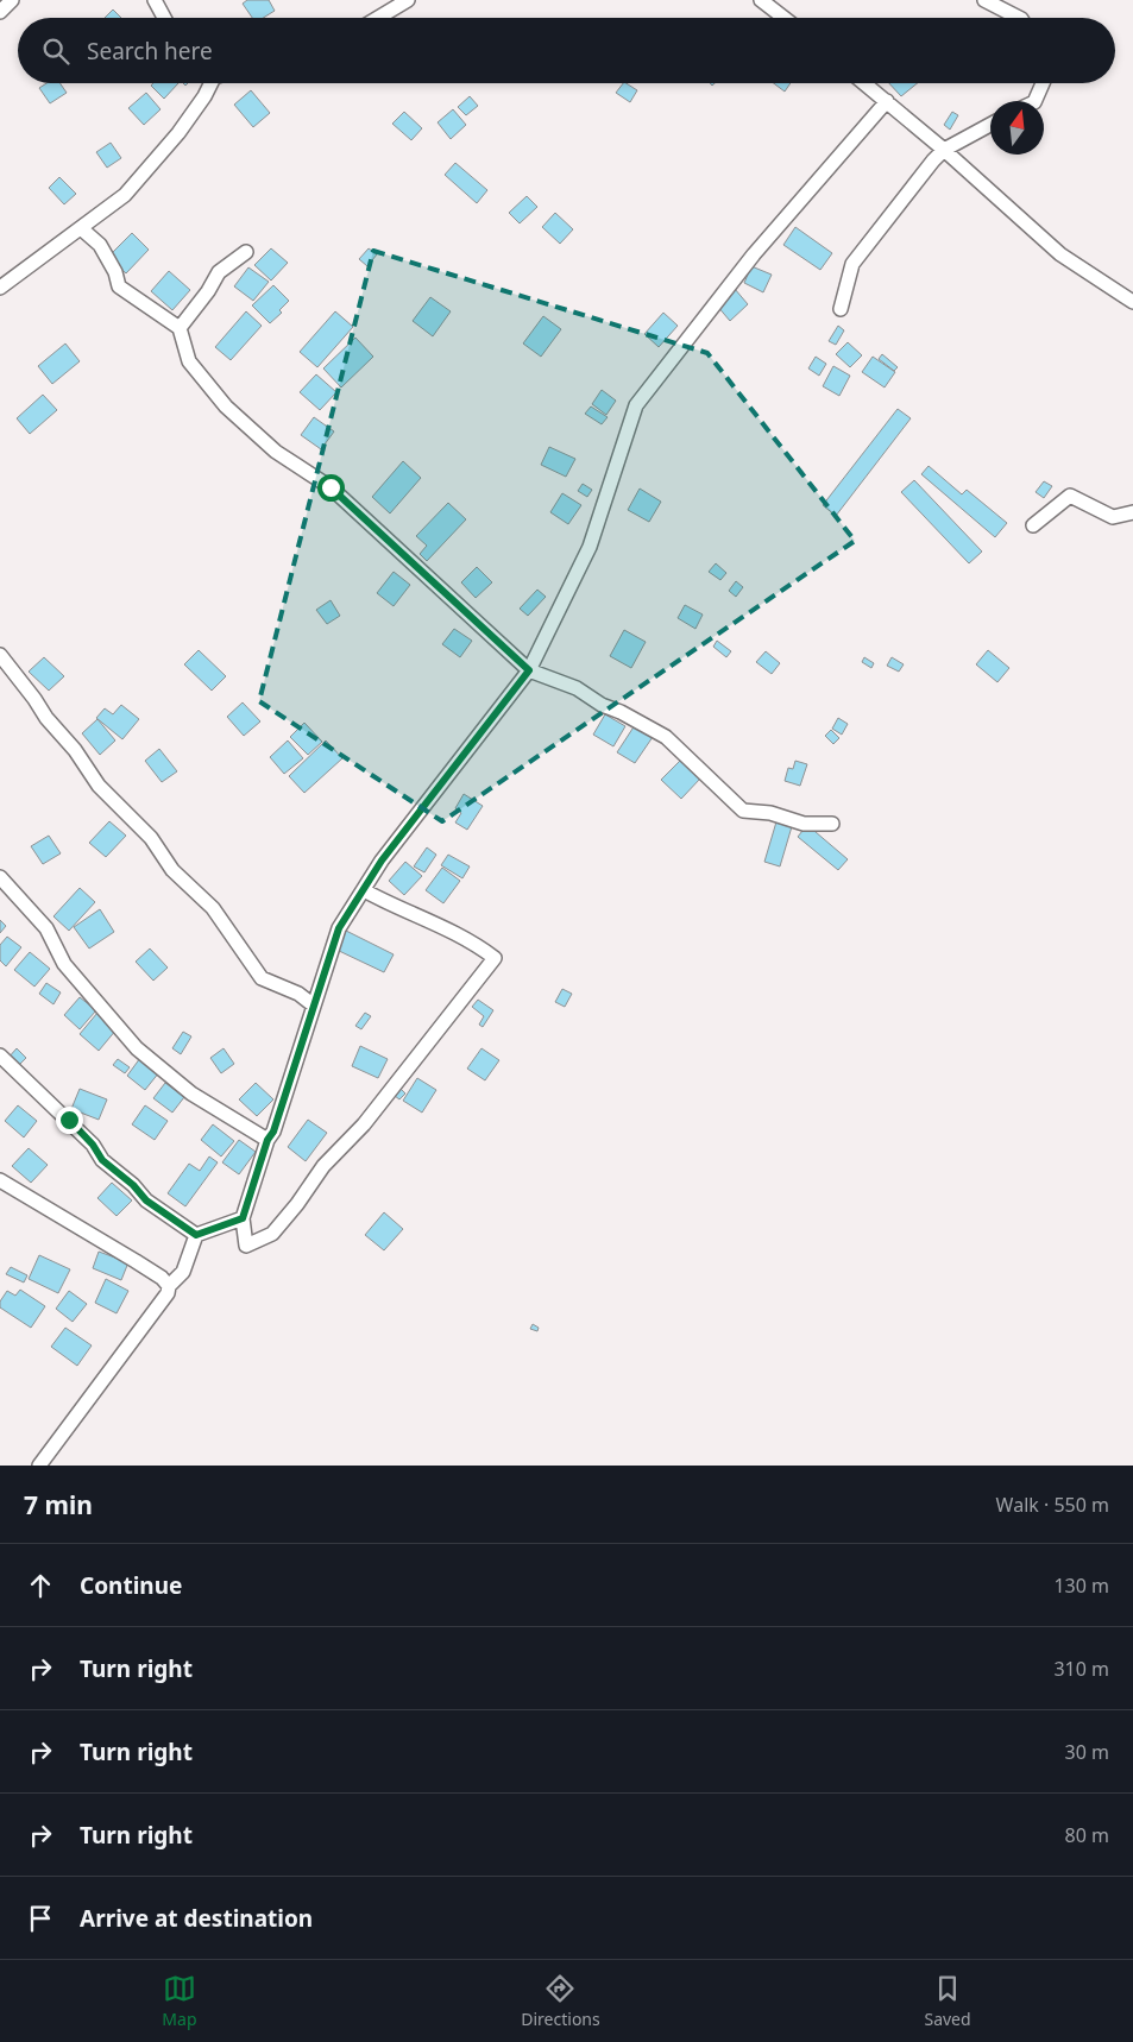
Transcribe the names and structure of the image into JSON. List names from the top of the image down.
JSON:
{
  "north": "top",
  "page": {
    "search": "Search here",
    "heading": ["7 min", "Walk · 550 m"],
    "list": [
      ["Continue", "130 m"],
      ["Turn right", "310 m"],
      ["Turn right", "30 m"],
      ["Turn right", "80 m"],
      "Arrive at destination"
    ],
    "nav": ["Map", "Directions", "Saved"]
  }
}
